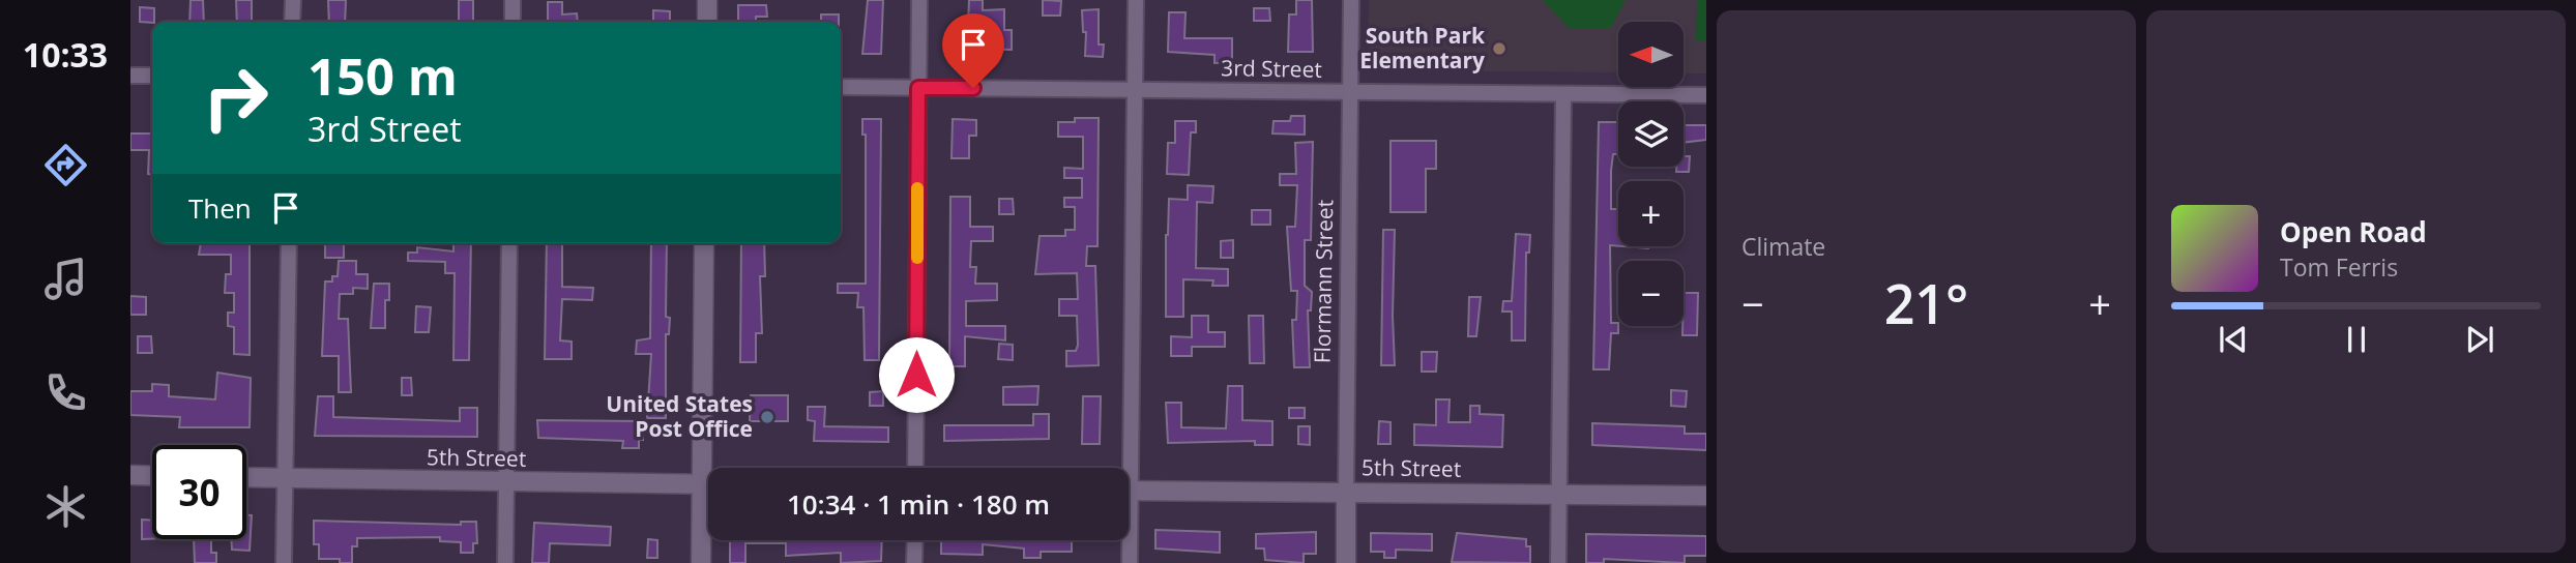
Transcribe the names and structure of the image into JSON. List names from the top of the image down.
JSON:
{
  "streets": {
    "main road": ["Flormann Street", "5th Street"],
    "street": ["3rd Street"]
  },
  "crossings": [
    ["3rd Street", "Flormann Street"],
    ["Flormann Street", "5th Street"]
  ],
  "places": ["South Park Elementary", "United States Post Office"],
  "north": "left",
  "page": {
    "tabs": "10:33",
    "tile": "Climate",
    "map_buttons": ["+", "−"],
    "turn": ["150 m", "3rd Street"],
    "then": "Then",
    "song": ["Open Road", "Tom Ferris"],
    "heat": ["−", "21°", "+"],
    "limit": "30",
    "trip": "10:34 · 1 min · 180 m"
  }
}
